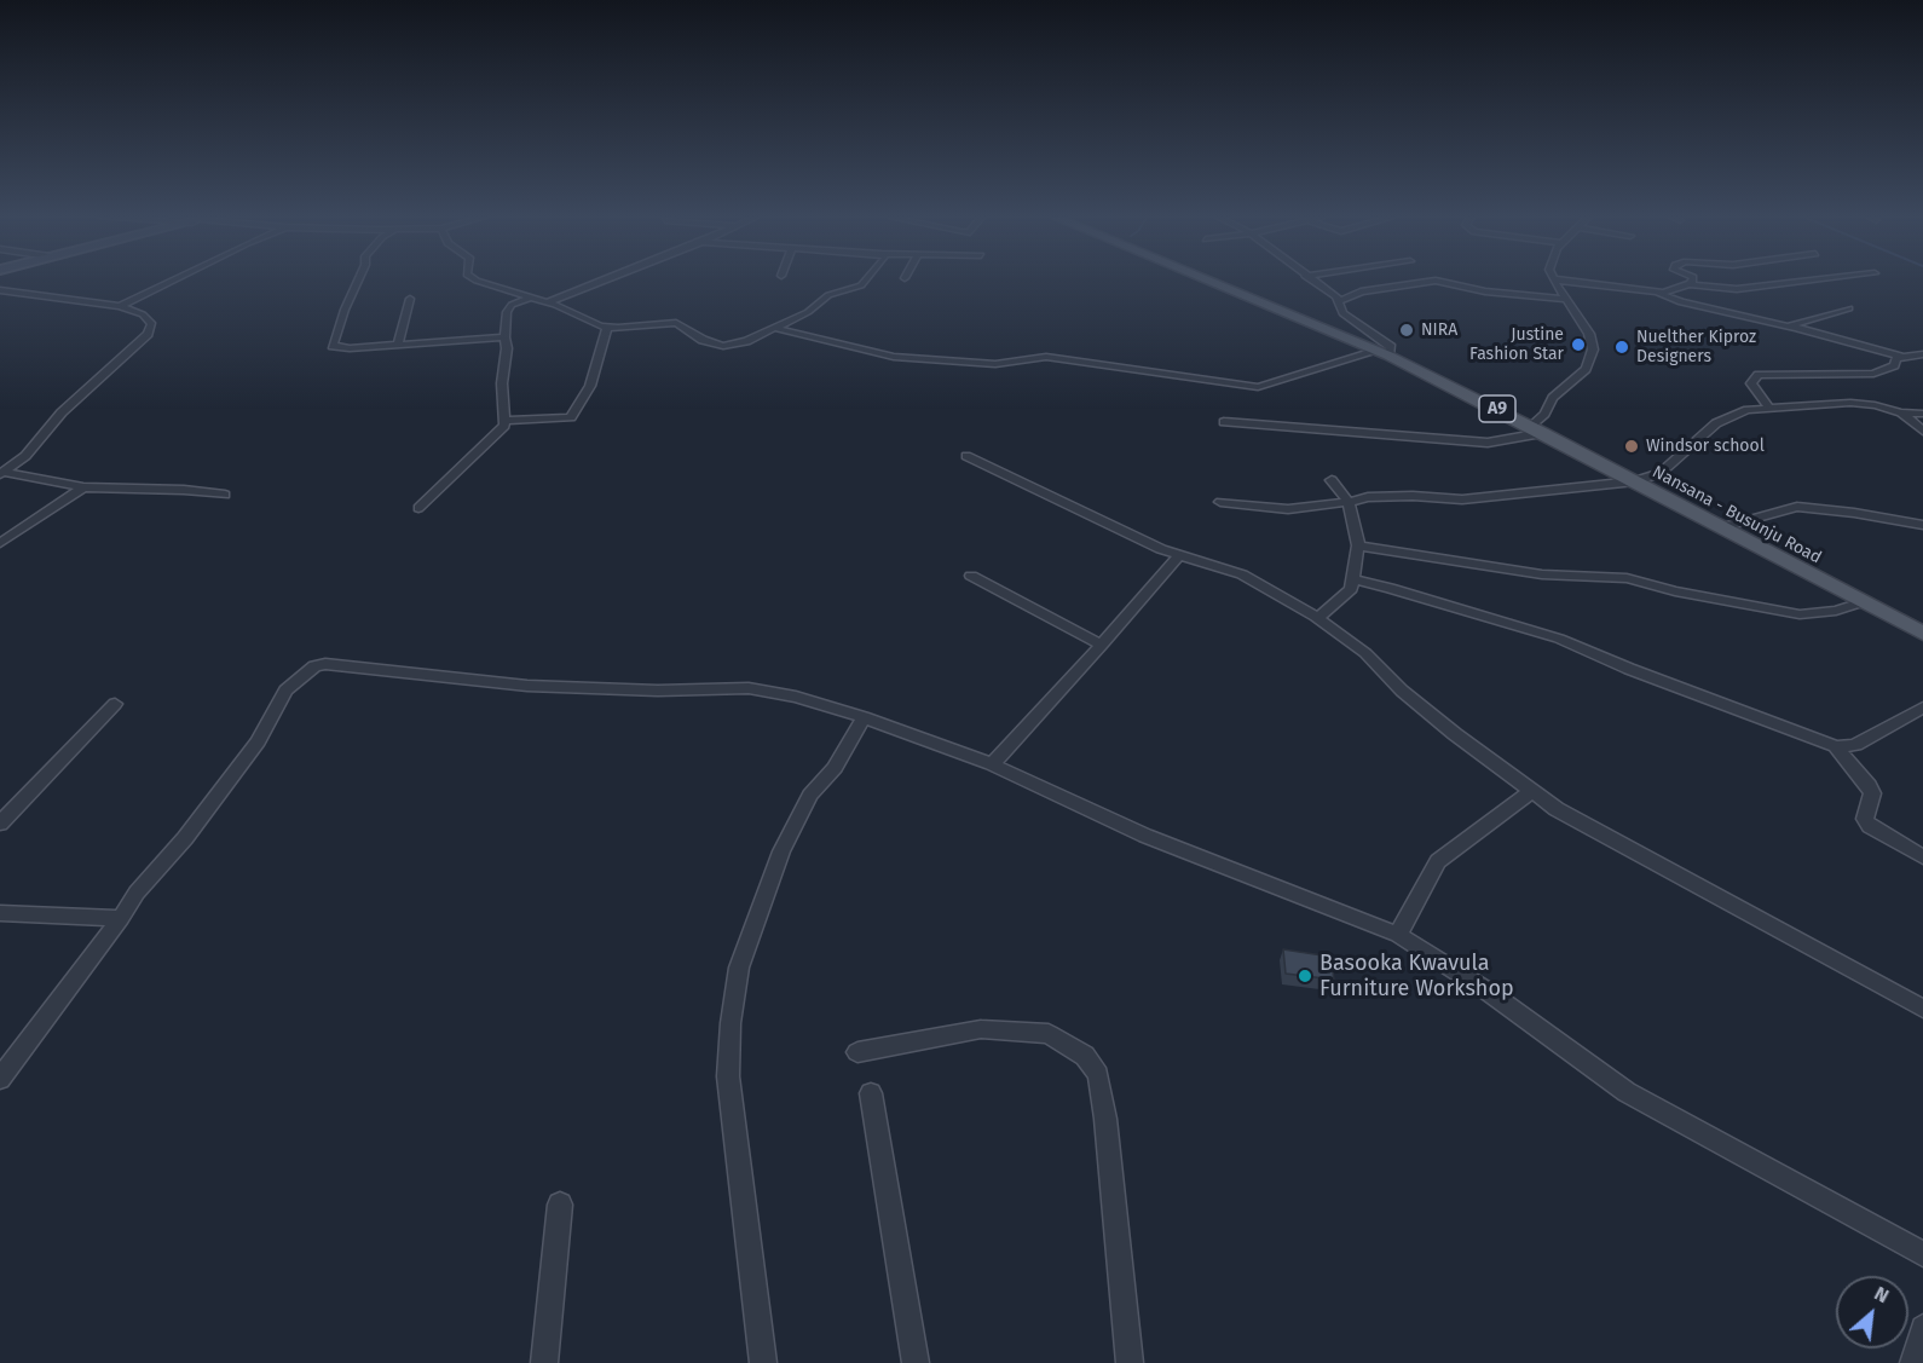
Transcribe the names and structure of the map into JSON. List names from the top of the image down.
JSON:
{
  "streets": {
    "main road": ["A9", "Nansana - Busunju Road"]
  },
  "places": [
    "NIRA",
    "Justine Fashion Star",
    "Nuelther Kiproz Designers",
    "Windsor school",
    "Basooka Kwavula Furniture Workshop"
  ],
  "north": "top right"
}
